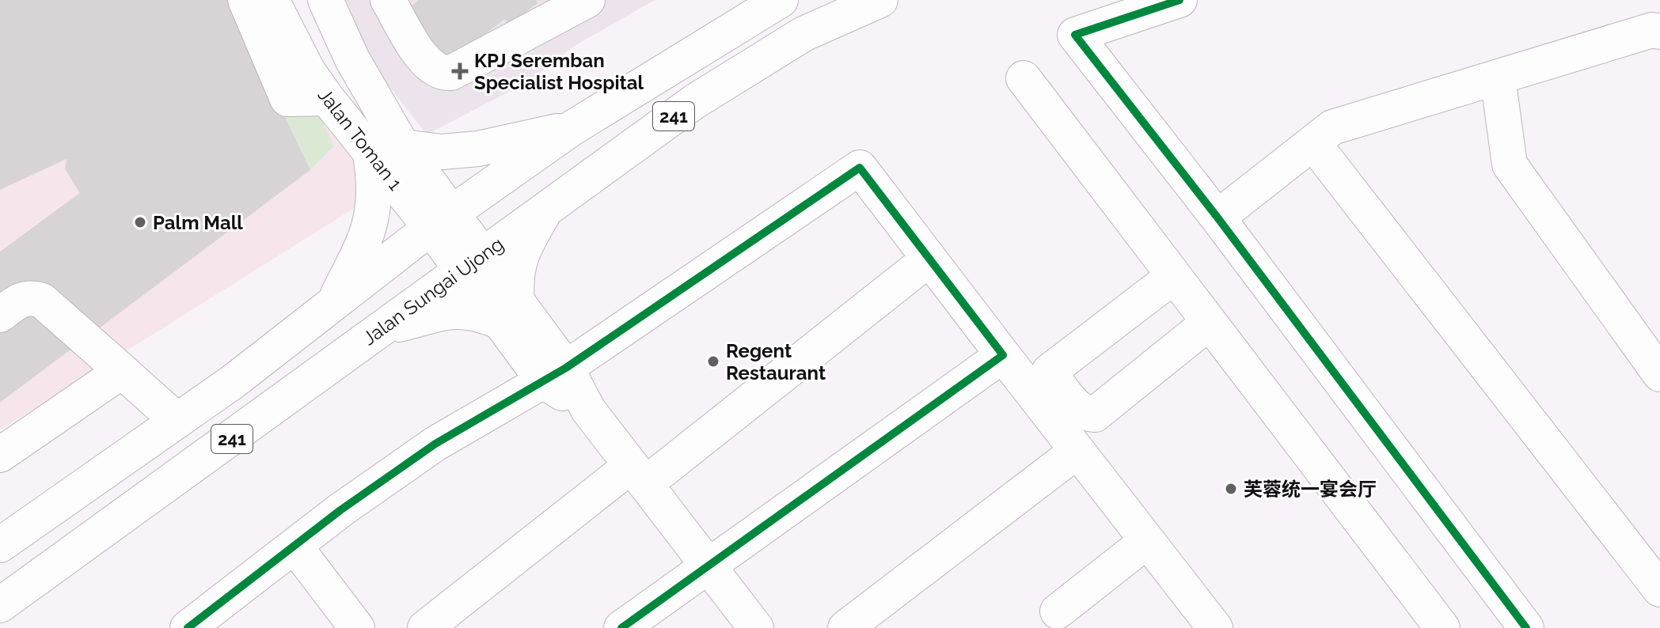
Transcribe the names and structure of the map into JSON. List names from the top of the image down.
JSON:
{
  "streets": {
    "main road": ["241", "Jalan Toman 1", "Jalan Sungai Ujong"]
  },
  "crossings": [
    ["241", "Jalan Toman 1"],
    ["Jalan Toman 1", "Jalan Sungai Ujong"]
  ],
  "places": {
    "health": ["KPJ Seremban Specialist Hospital"],
    "other": ["Palm Mall", "Regent Restaurant", "芙蓉统一宴会厅"]
  }
}
